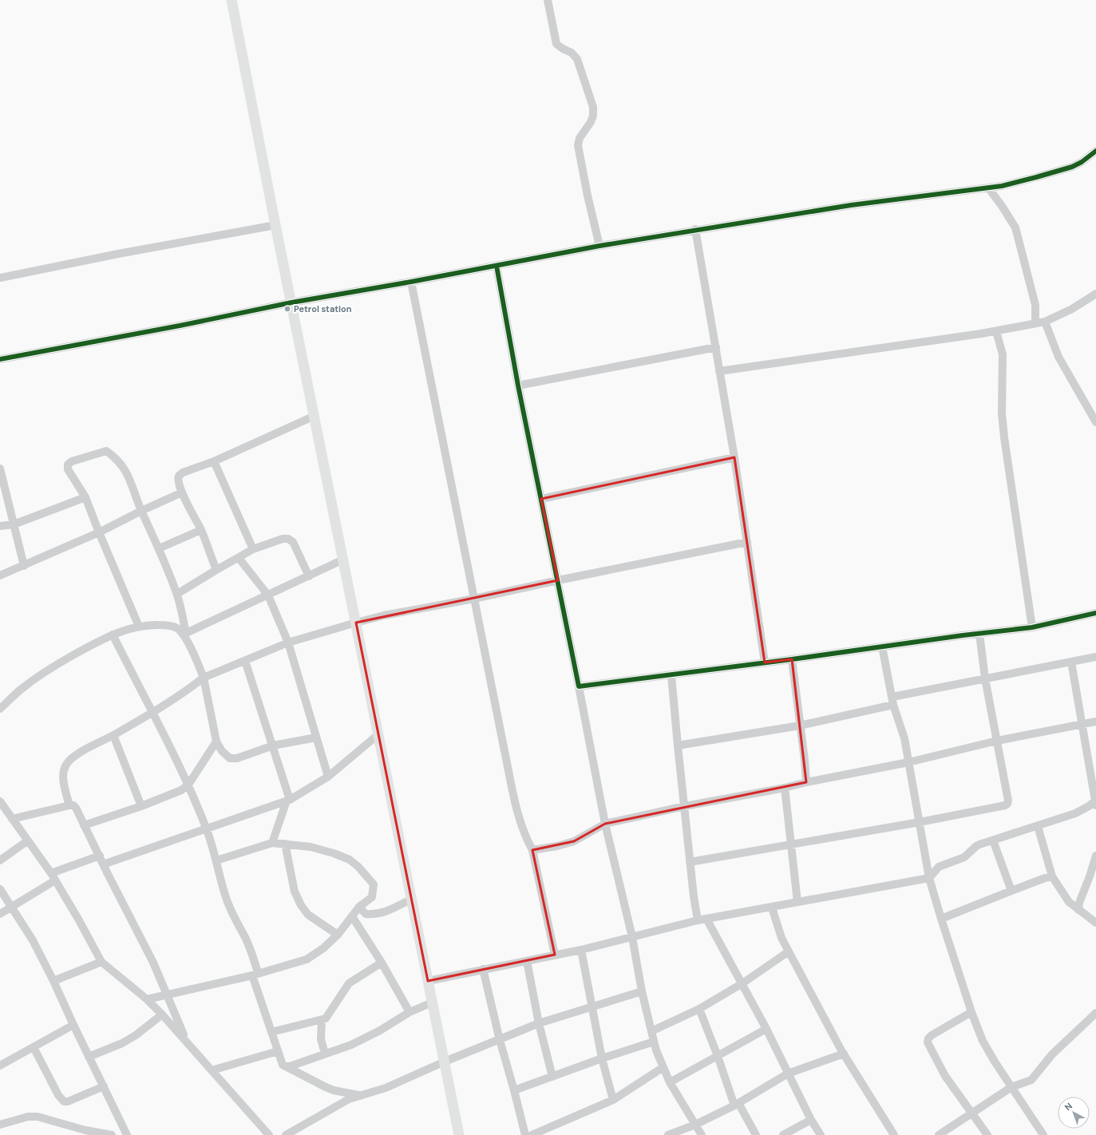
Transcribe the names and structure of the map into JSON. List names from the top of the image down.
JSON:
{
  "places": ["Petrol station"],
  "north": "top left"
}
